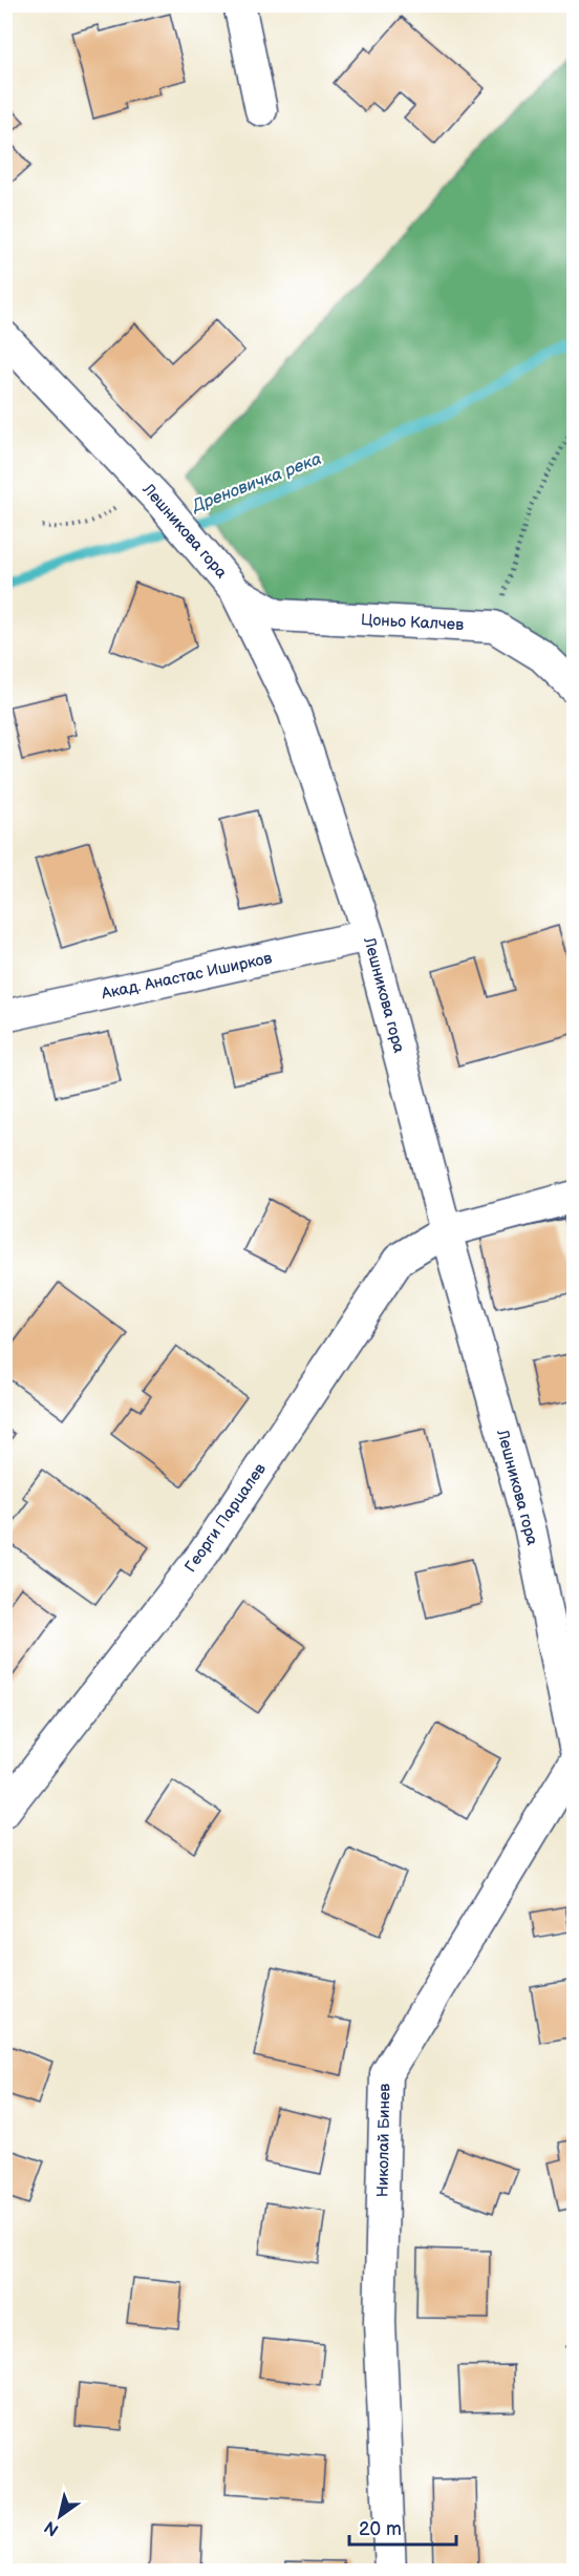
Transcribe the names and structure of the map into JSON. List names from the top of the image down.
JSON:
{
  "streets": {
    "street": [
      "Лешникова гора",
      "Цоньо Калчев",
      "Акад. Анастас Иширков",
      "Георги Парцалев",
      "Николай Бинев"
    ]
  },
  "crossings": [
    ["Лешникова гора", "Цоньо Калчев"],
    ["Лешникова гора", "Акад. Анастас Иширков"],
    ["Лешникова гора", "Георги Парцалев"]
  ],
  "water": ["Дреновичка река"],
  "scale_bar": "20 m",
  "north": "bottom left"
}
